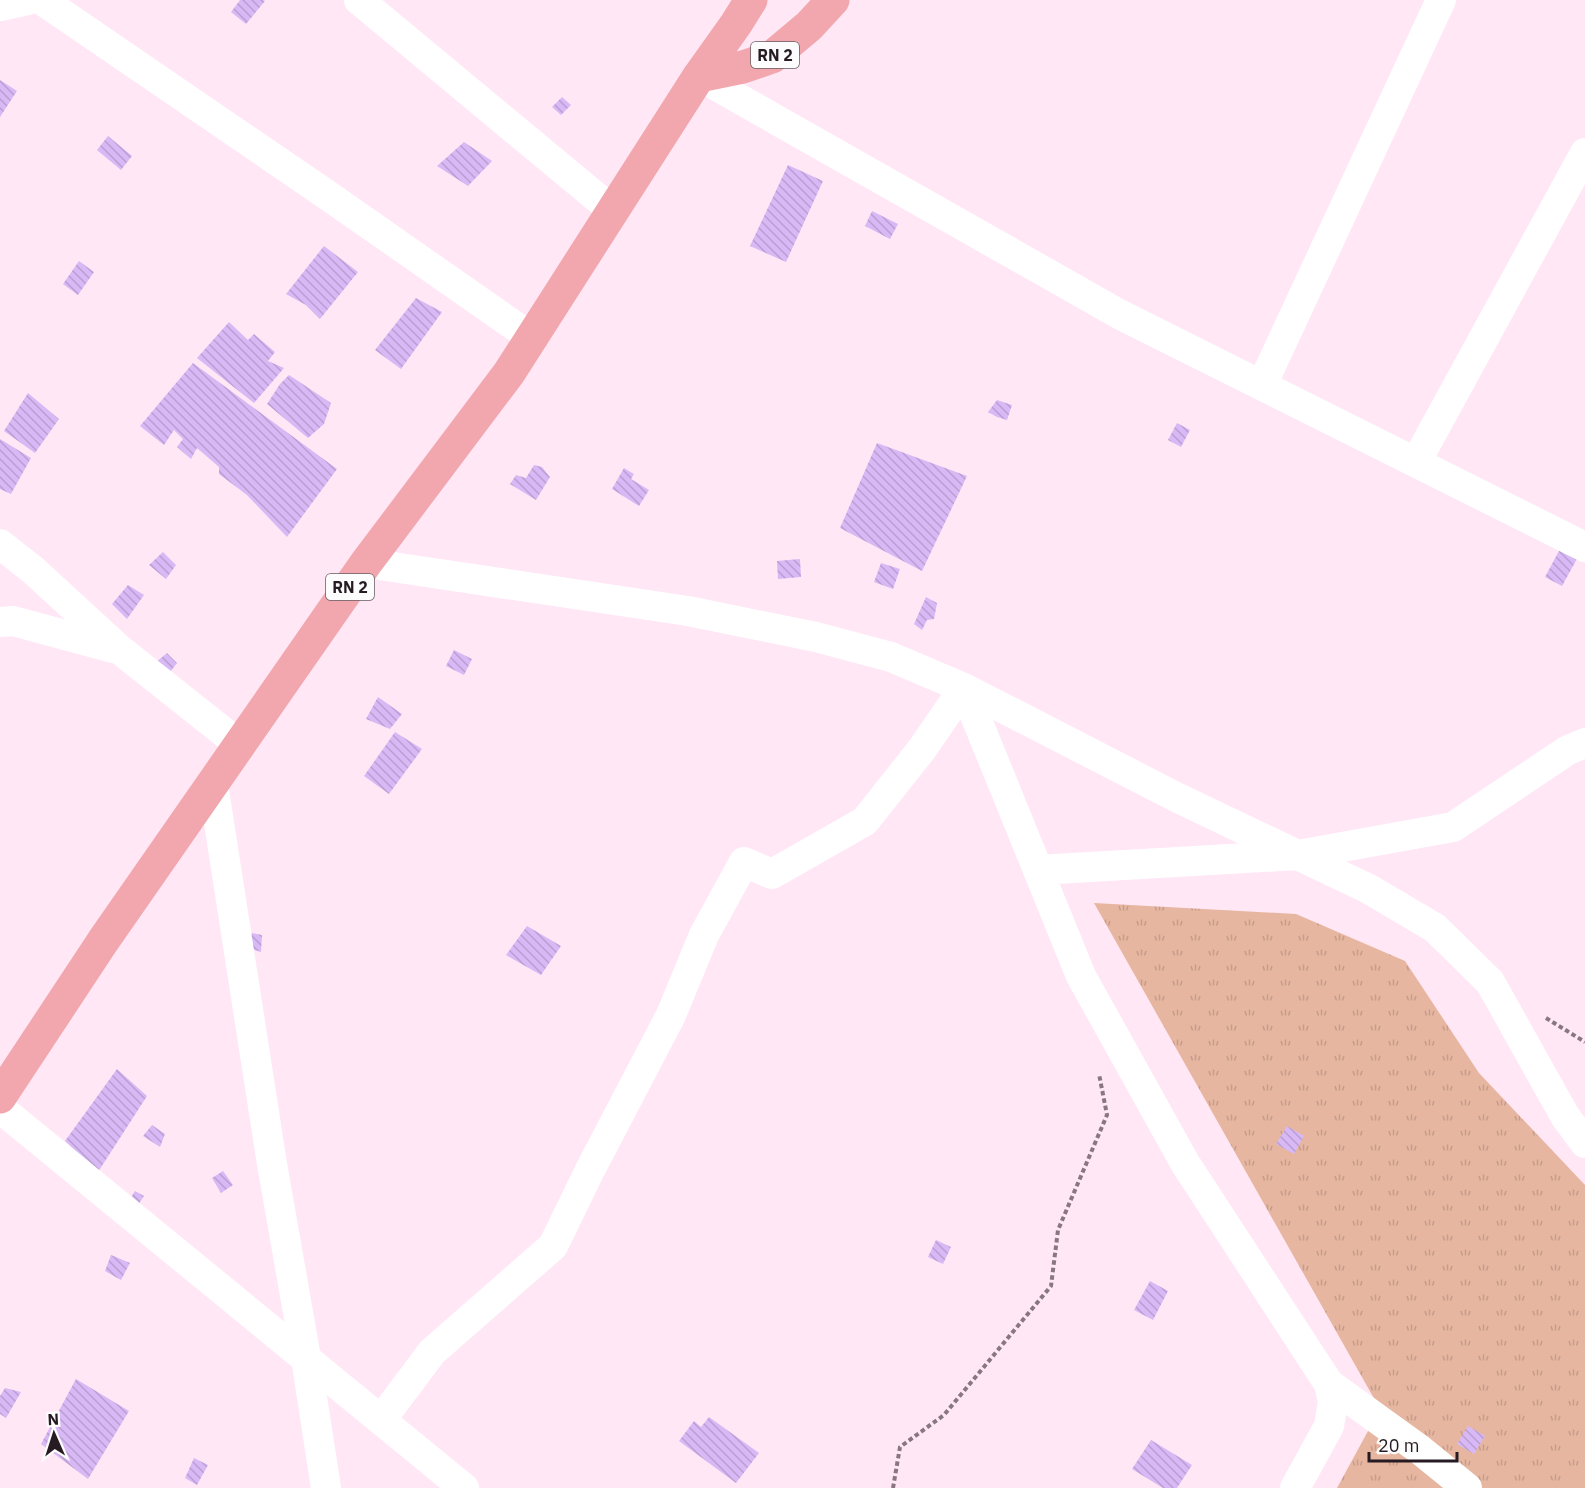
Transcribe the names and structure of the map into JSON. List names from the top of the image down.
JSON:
{
  "streets": {
    "highway": ["RN 2"]
  },
  "scale_bar": "20 m",
  "north": "top"
}
